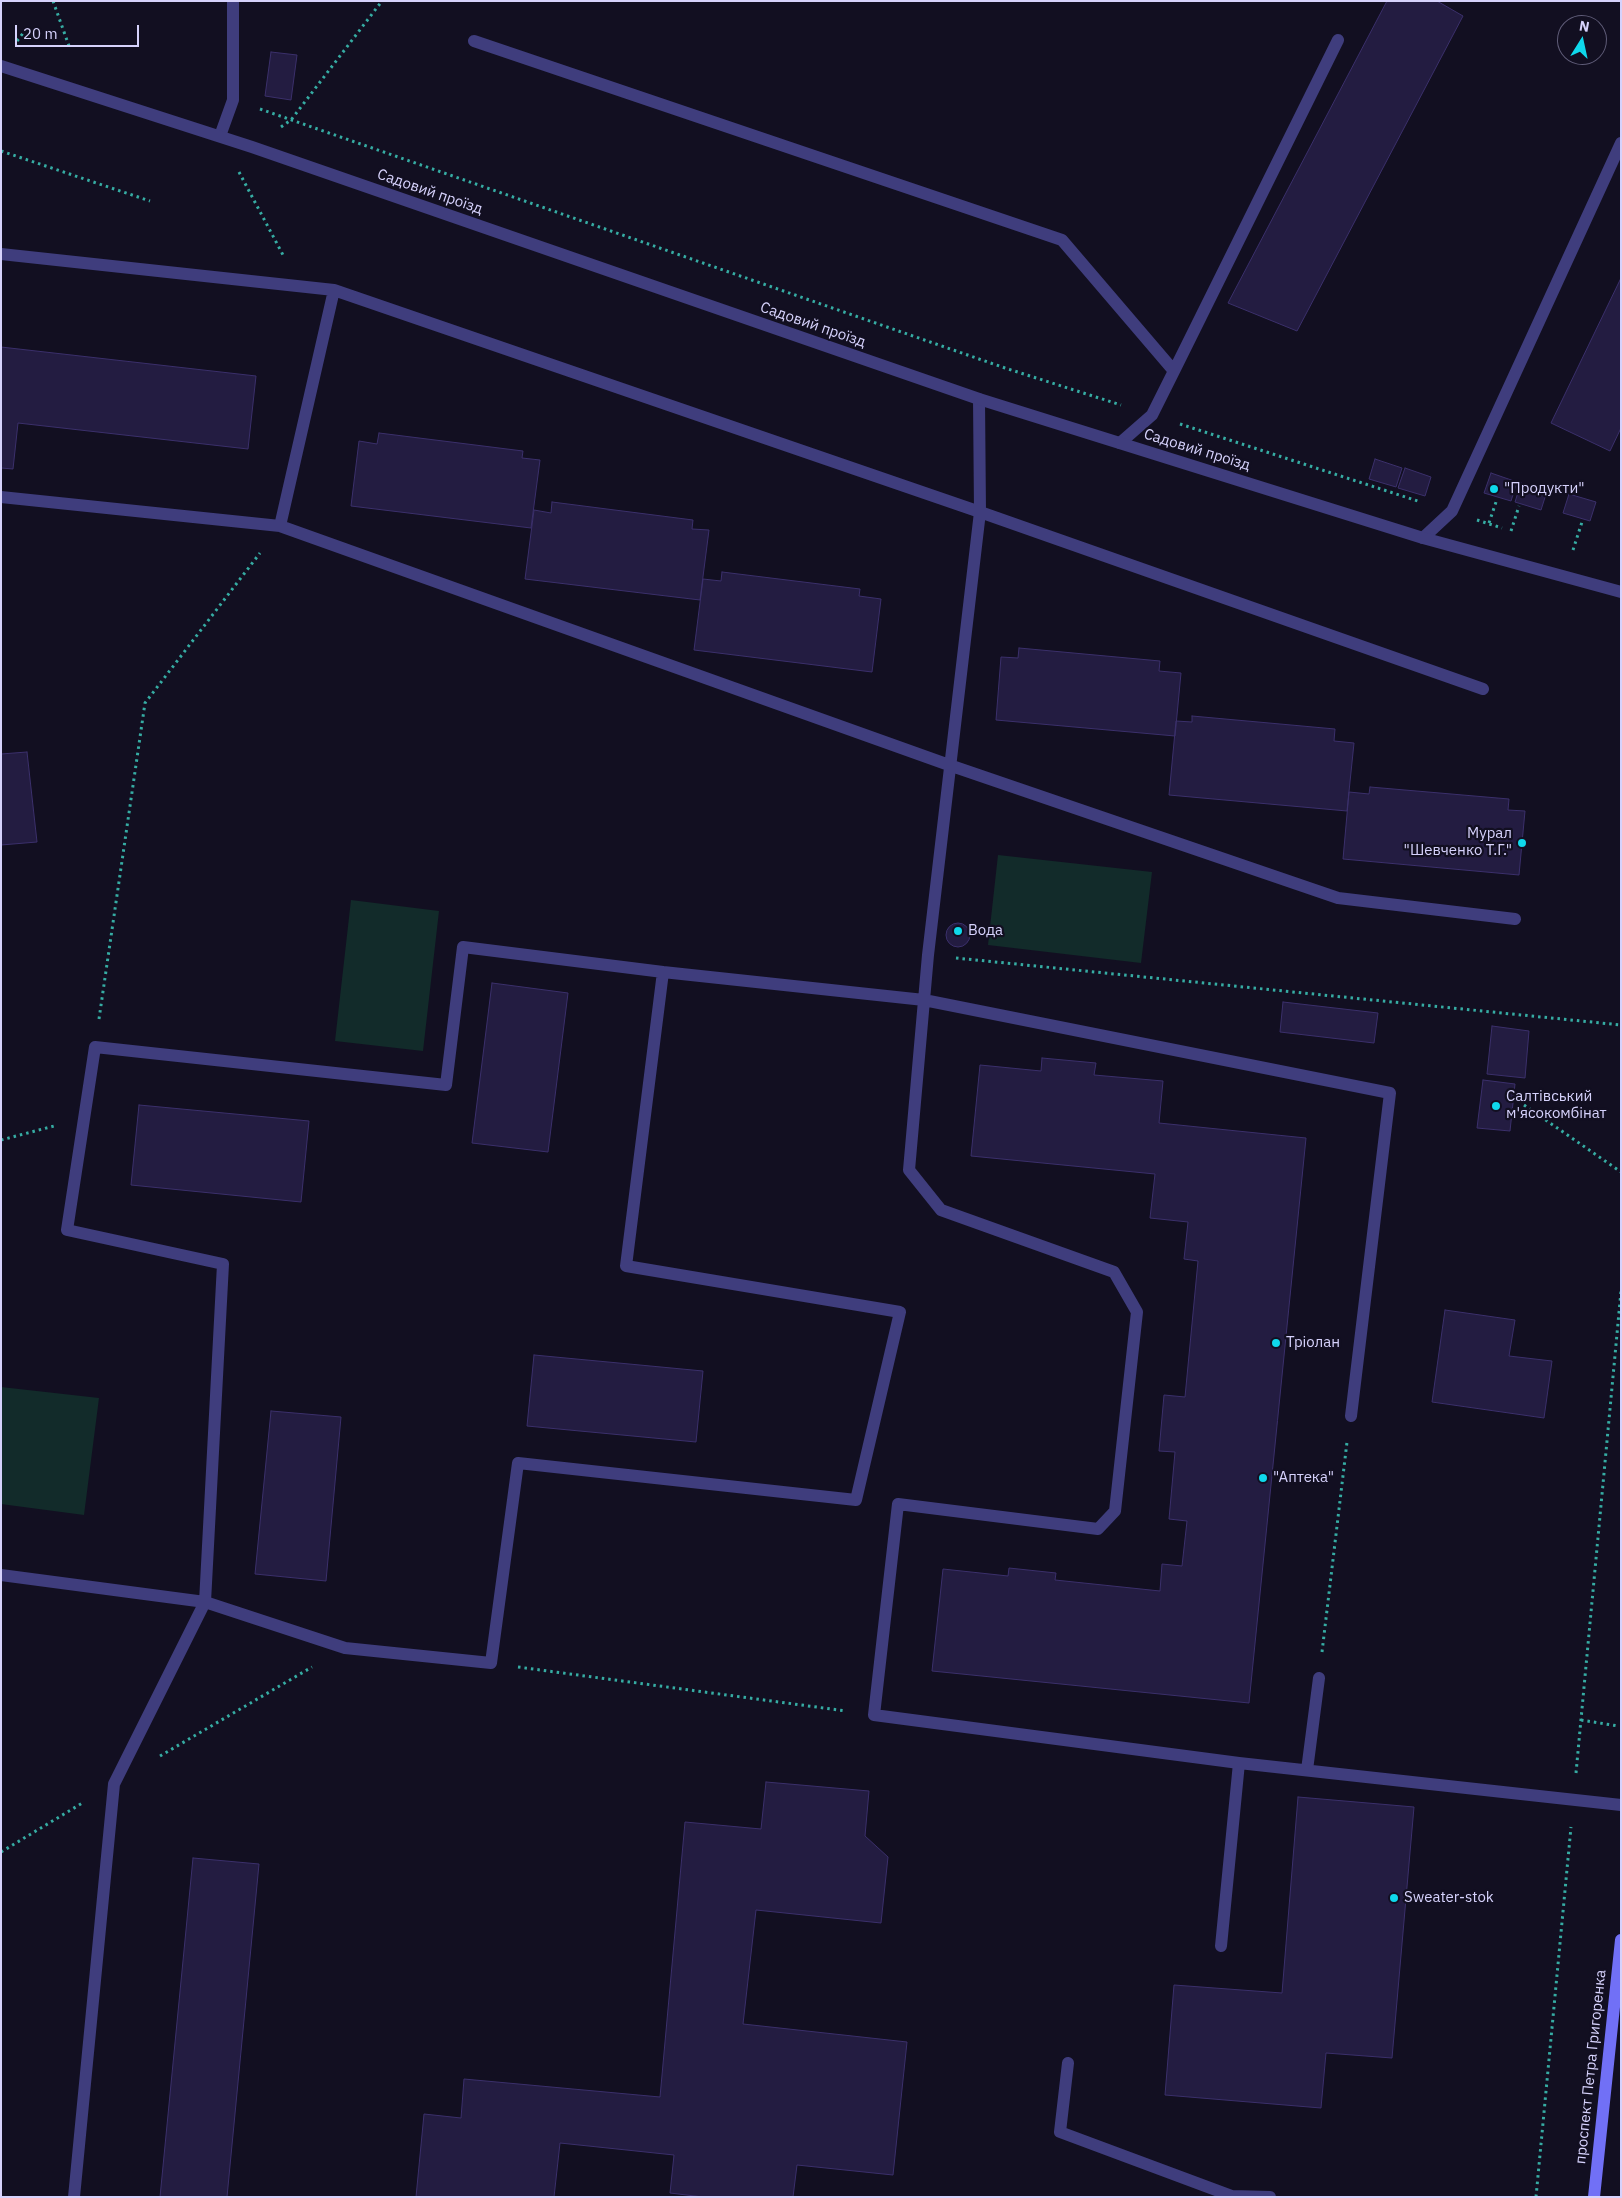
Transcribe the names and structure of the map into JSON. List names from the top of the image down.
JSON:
{
  "streets": {
    "main road": ["проспект Петра Григоренка"],
    "street": ["Садовий проїзд"]
  },
  "places": [
    "\"Продукти\"",
    "Мурал \"Шевченко Т.Г.\"",
    "Вода",
    "Салтівський м'ясокомбінат",
    "Тріолан",
    "\"Аптека\"",
    "Sweater-stok"
  ],
  "scale_bar": "20 m",
  "north": "top"
}
